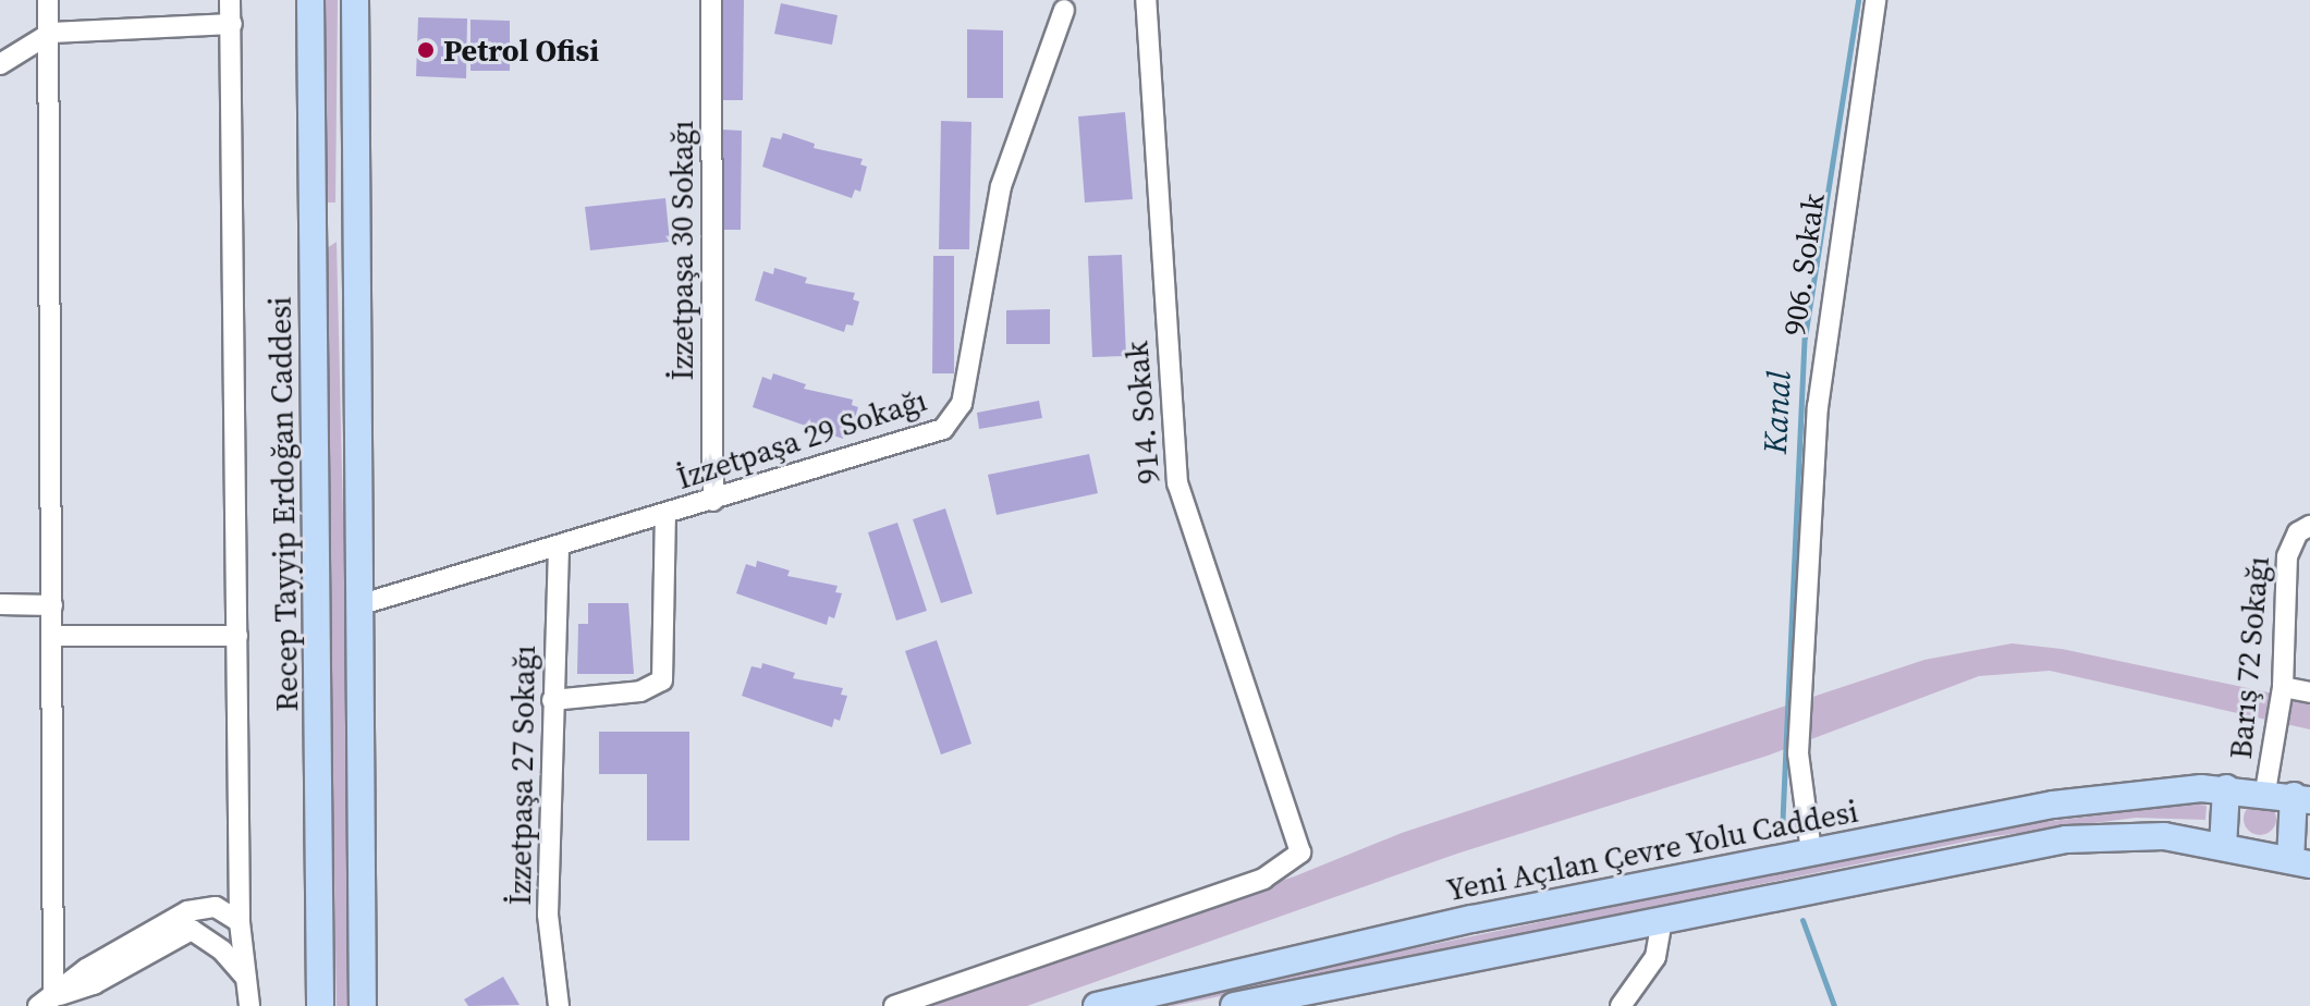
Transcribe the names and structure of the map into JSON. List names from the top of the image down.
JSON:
{
  "streets": {
    "main road": ["Recep Tayyip Erdoğan Caddesi", "Yeni Açılan Çevre Yolu Caddesi"],
    "street": [
      "İzzetpaşa 30 Sokağı",
      "906. Sokak",
      "914. Sokak",
      "İzzetpaşa 29 Sokağı",
      "Barış 72 Sokağı",
      "İzzetpaşa 27 Sokağı"
    ]
  },
  "crossings": [
    ["İzzetpaşa 30 Sokağı", "İzzetpaşa 29 Sokağı"],
    ["906. Sokak", "Yeni Açılan Çevre Yolu Caddesi"],
    ["İzzetpaşa 29 Sokağı", "İzzetpaşa 27 Sokağı"],
    ["Barış 72 Sokağı", "Yeni Açılan Çevre Yolu Caddesi"]
  ],
  "water": ["Kanal"],
  "places": ["Petrol Ofisi"]
}
